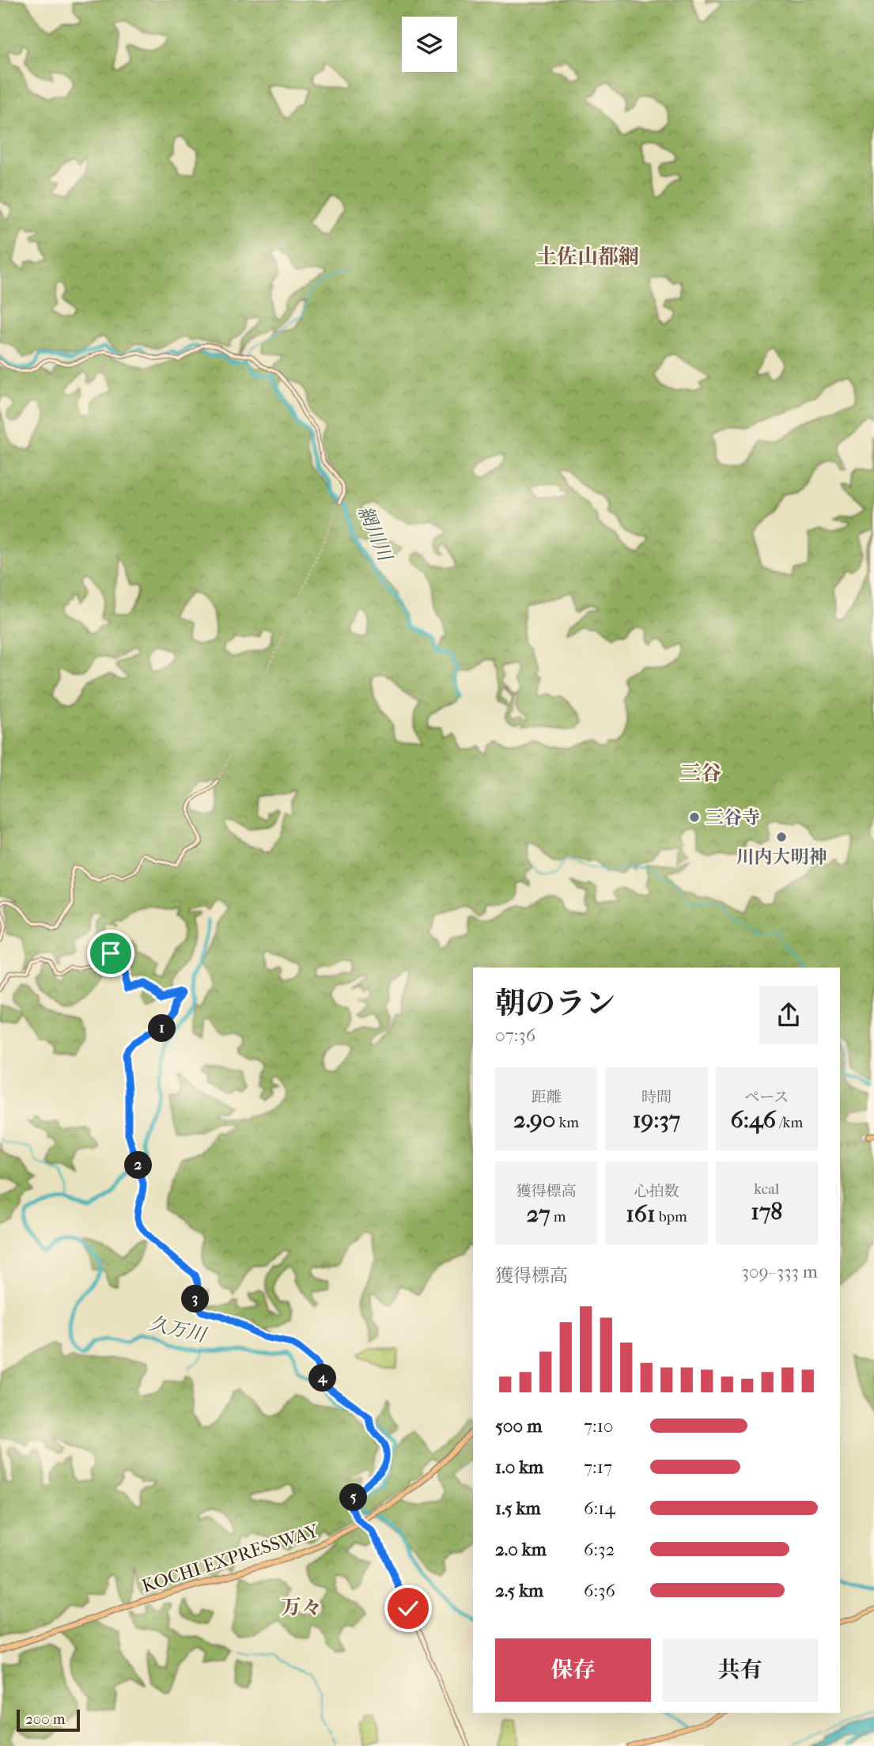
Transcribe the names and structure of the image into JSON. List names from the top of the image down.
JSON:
{
  "streets": {
    "highway": ["KOCHI EXPRESSWAY"]
  },
  "districts": ["土佐山都網", "三谷", "万々"],
  "water": ["網川川", "久万川"],
  "places": ["三谷寺", "川内大明神"],
  "scale_bar": "200 m",
  "page": {
    "heading": ["朝のラン", "07:36"],
    "pins": [
      "1",
      "2",
      "3",
      "4",
      "5"
    ],
    "stats": [
      ["距離", "2.90 km"],
      ["時間", "19:37"],
      ["ペース", "6:46 /km"],
      ["獲得標高", "27 m"],
      ["心拍数", "161 bpm"],
      ["kcal", "178"]
    ],
    "chart": ["獲得標高", "309–333 m"],
    "list": [
      {
        "name": "500 m",
        "note": "7:10"
      },
      {
        "name": "1.0 km",
        "note": "7:17"
      },
      {
        "name": "1.5 km",
        "note": "6:14"
      },
      {
        "name": "2.0 km",
        "note": "6:32"
      },
      {
        "name": "2.5 km",
        "note": "6:36"
      }
    ],
    "buttons": ["保存", "共有"],
    "scale": "200 m"
  }
}
